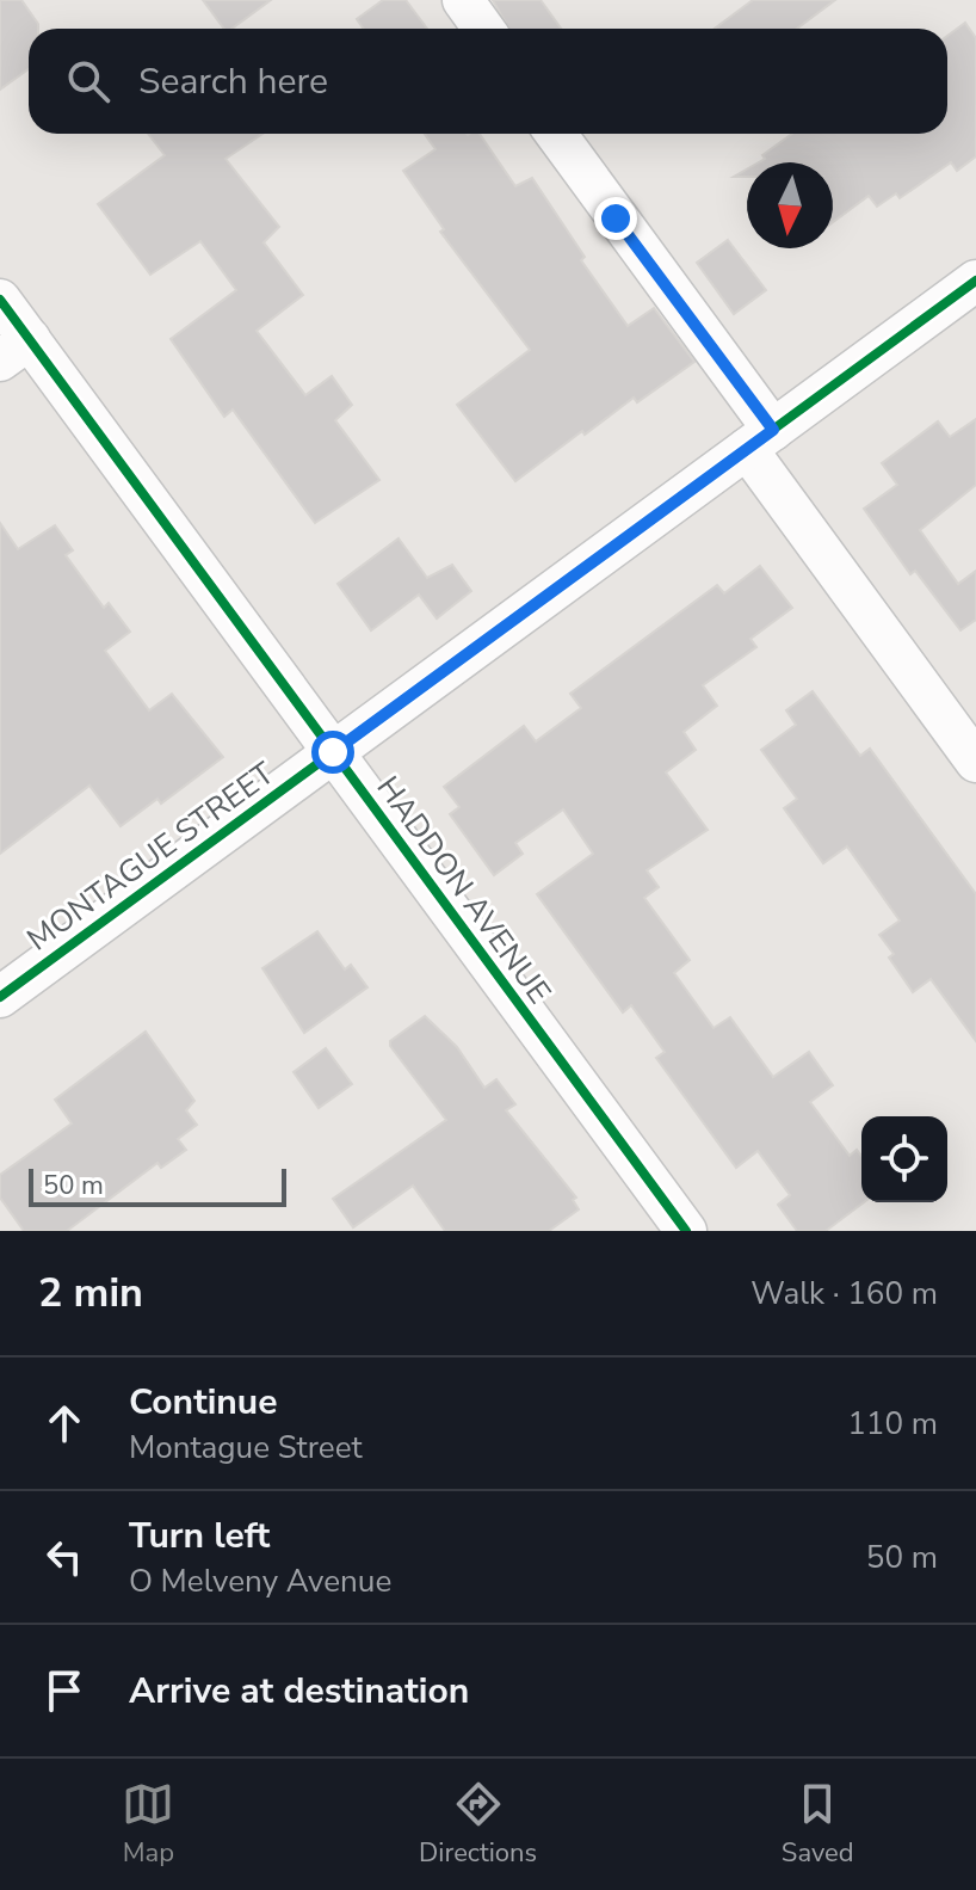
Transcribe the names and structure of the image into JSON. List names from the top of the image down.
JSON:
{
  "streets": {
    "street": ["MONTAGUE STREET", "HADDON AVENUE"]
  },
  "crossings": [
    ["MONTAGUE STREET", "HADDON AVENUE"]
  ],
  "scale_bar": "50 m",
  "north": "bottom",
  "page": {
    "search": "Search here",
    "scale": "50 m",
    "heading": ["2 min", "Walk · 160 m"],
    "list": [
      ["Continue", "Montague Street", "110 m"],
      ["Turn left", "O Melveny Avenue", "50 m"],
      "Arrive at destination"
    ],
    "nav": ["Map", "Directions", "Saved"]
  }
}
